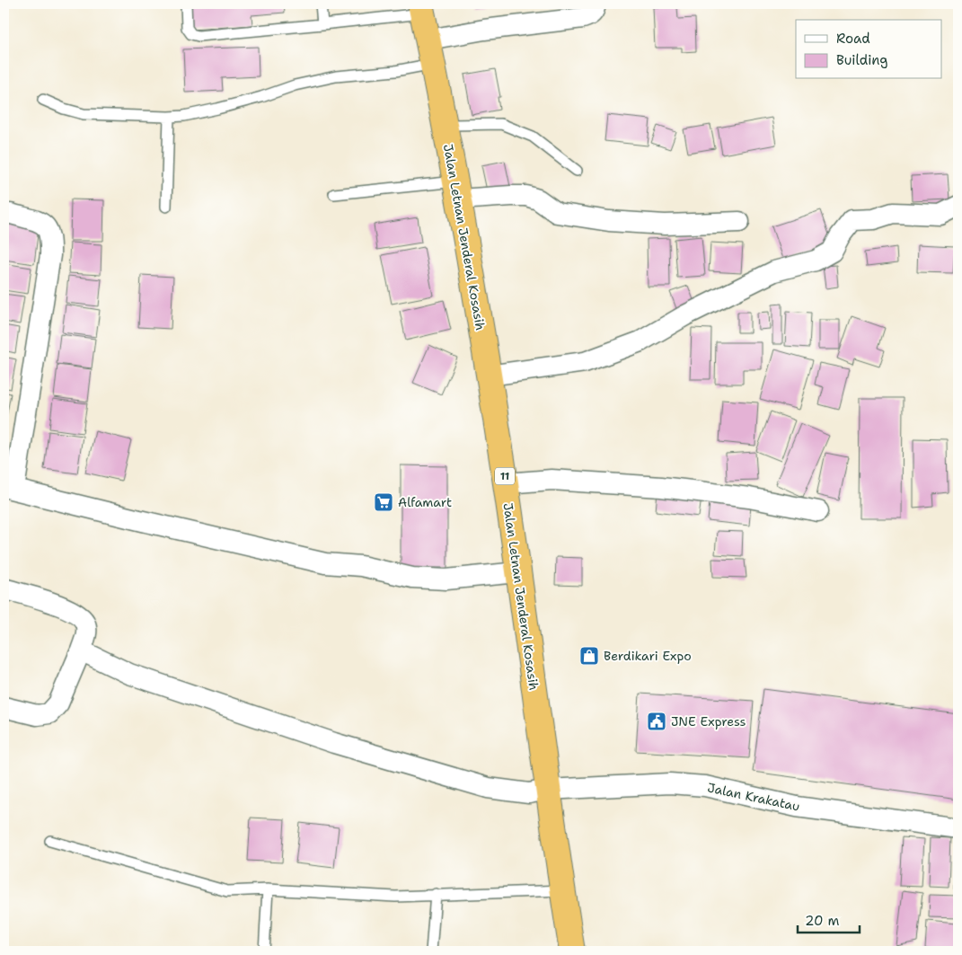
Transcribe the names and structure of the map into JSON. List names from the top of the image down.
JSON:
{
  "streets": {
    "highway": ["Jalan Letnan Jenderal Kosasih", "11"],
    "street": ["Jalan Krakatau"]
  },
  "crossings": [
    ["Jalan Letnan Jenderal Kosasih", "Jalan Krakatau"]
  ],
  "places": {
    "supermarket": ["Alfamart"],
    "shop": ["Berdikari Expo"],
    "public building": ["JNE Express"]
  },
  "legend": ["Road", "Building"],
  "scale_bar": "20 m"
}
